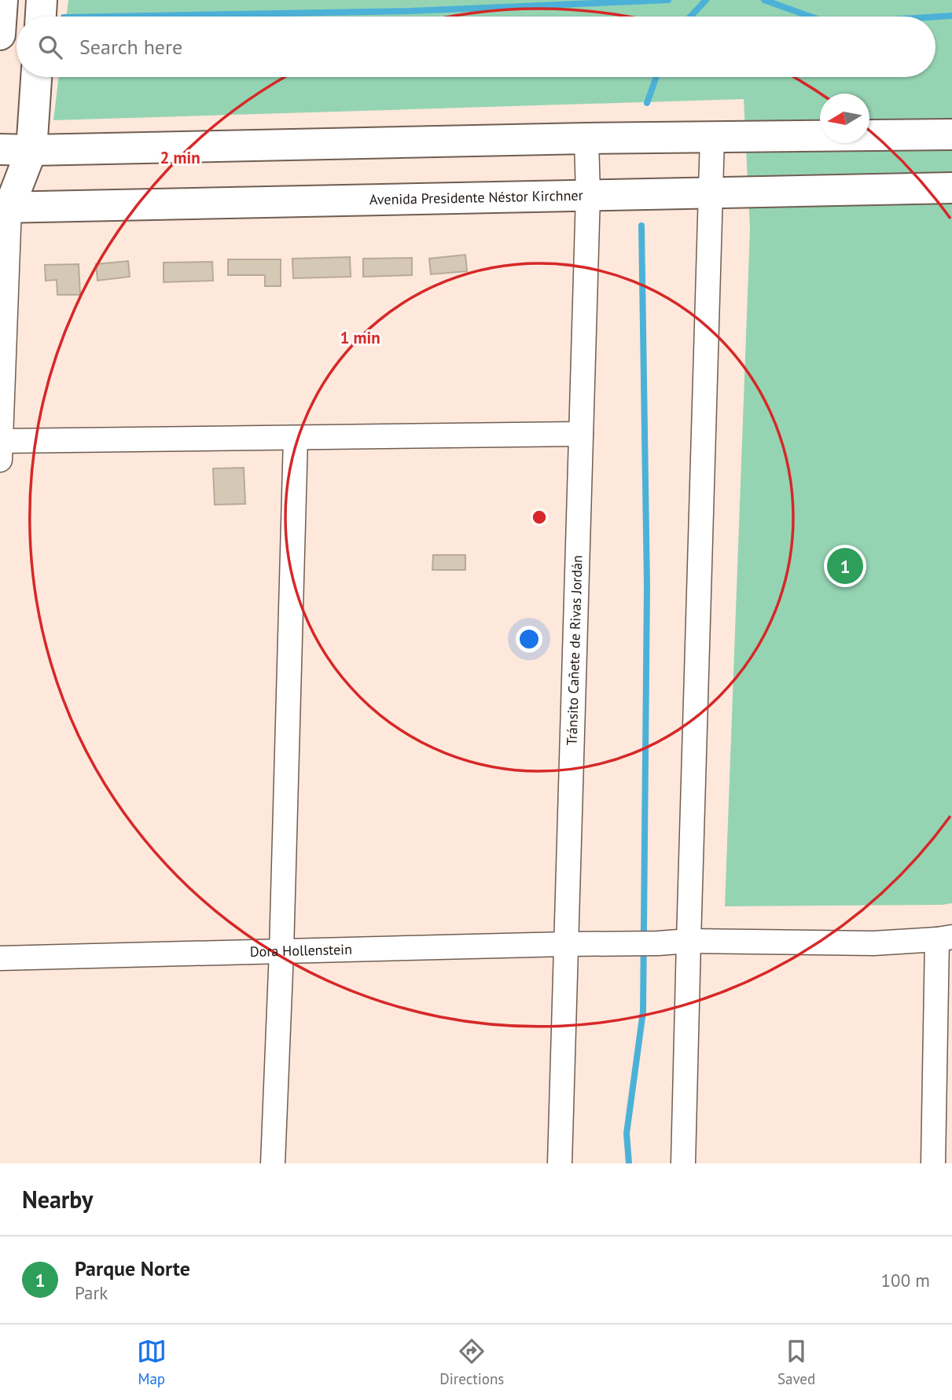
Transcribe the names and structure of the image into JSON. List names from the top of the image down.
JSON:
{
  "streets": {
    "main road": ["Avenida Presidente Néstor Kirchner"],
    "street": ["Tránsito Cañete de Rivas Jordán", "Dora Hollenstein"]
  },
  "crossings": [
    ["Avenida Presidente Néstor Kirchner", "Tránsito Cañete de Rivas Jordán"],
    ["Tránsito Cañete de Rivas Jordán", "Dora Hollenstein"]
  ],
  "north": "left",
  "page": {
    "search": "Search here",
    "pins": "1",
    "heading": "Nearby",
    "list": [
      {
        "mark": "1",
        "name": "Parque Norte",
        "note": "Park",
        "value": "100 m"
      }
    ],
    "nav": ["Map", "Directions", "Saved"]
  },
  "rings": ["2 min", "1 min"]
}
